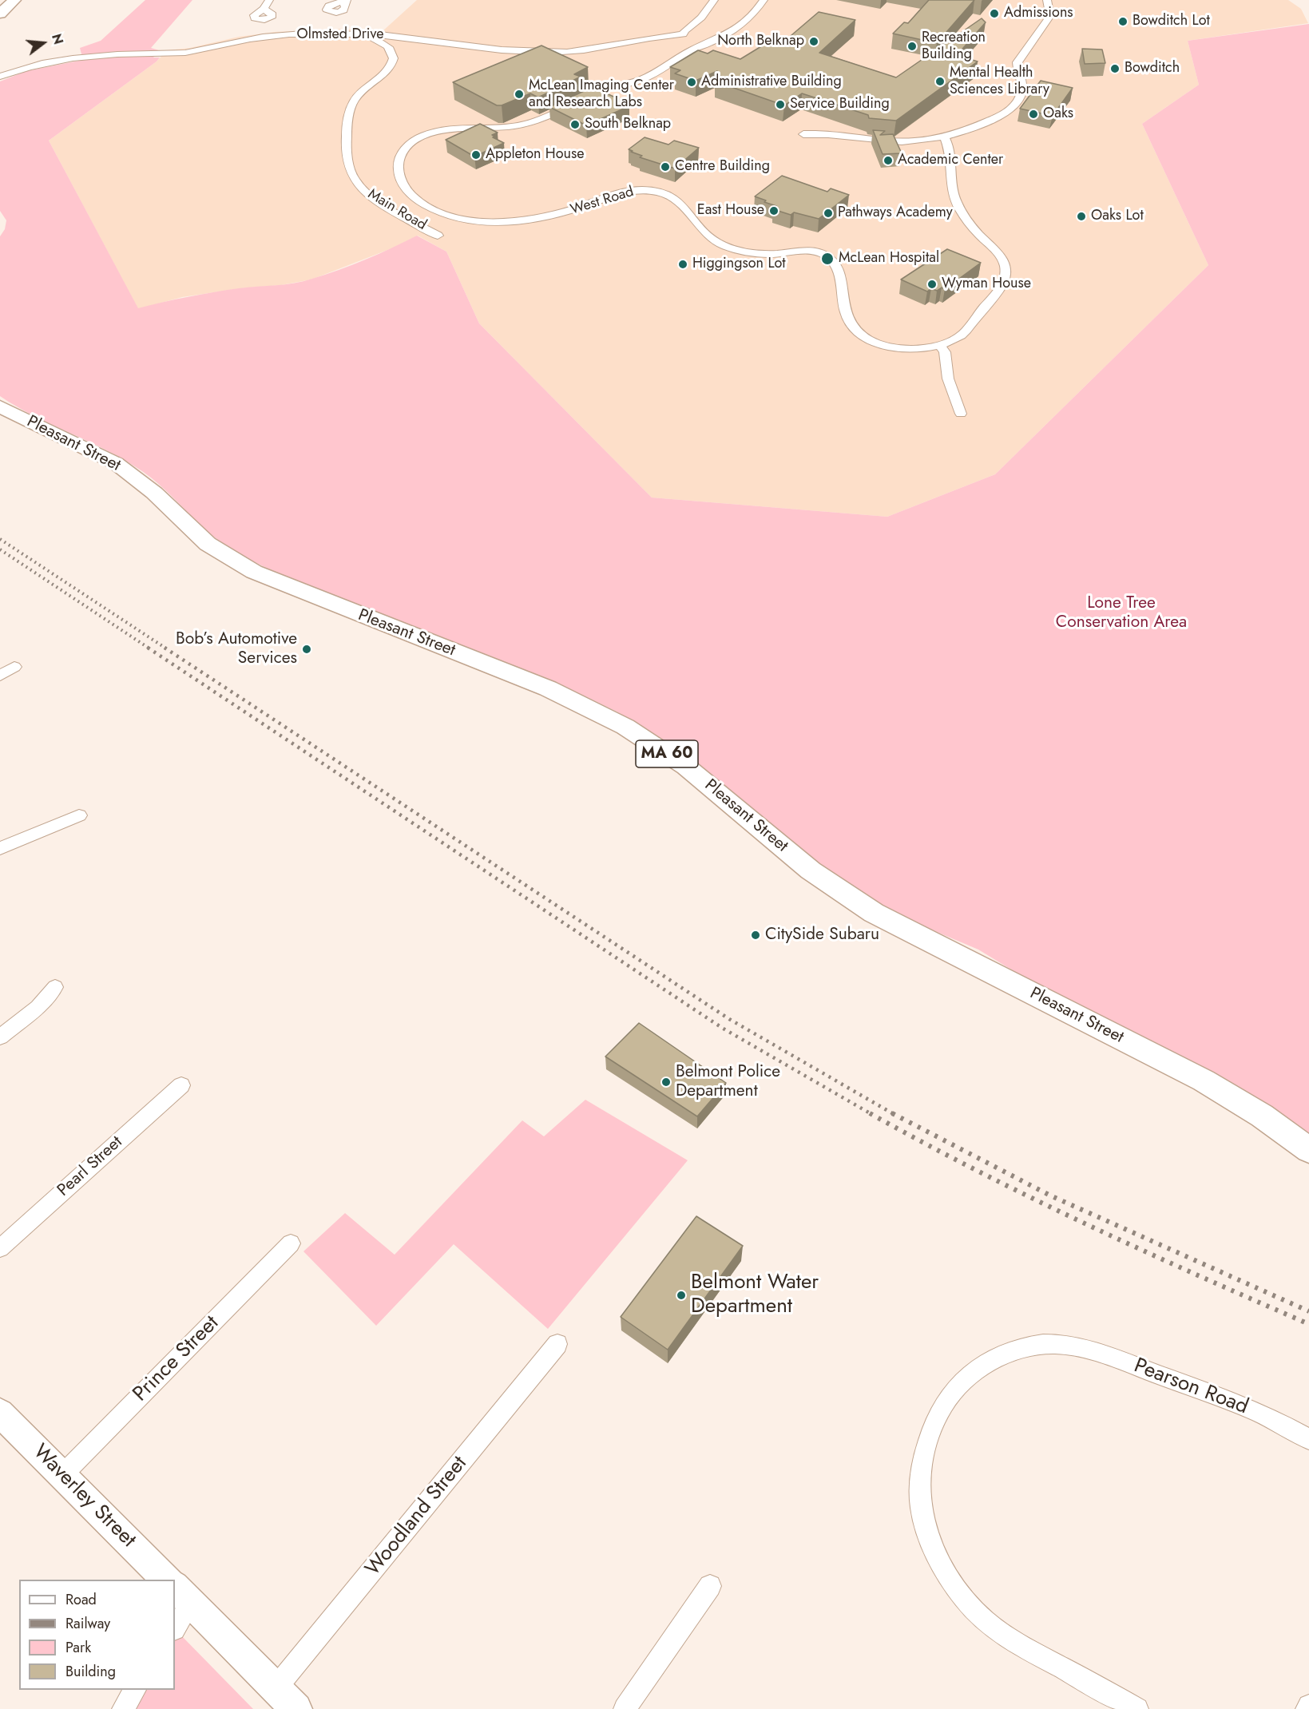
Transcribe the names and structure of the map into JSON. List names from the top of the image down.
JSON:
{
  "streets": {
    "main road": ["Pleasant Street", "MA 60"],
    "street": [
      "Olmsted Drive",
      "West Road",
      "Main Road",
      "Pearl Street",
      "Prince Street",
      "Pearson Road",
      "Waverley Street",
      "Woodland Street"
    ]
  },
  "crossings": [
    ["Olmsted Drive", "Main Road"],
    ["West Road", "Main Road"],
    ["Prince Street", "Waverley Street"]
  ],
  "parks": ["Lone Tree Conservation Area"],
  "places": [
    "Admissions",
    "Bowditch Lot",
    "North Belknap",
    "Recreation Building",
    "Bowditch",
    "Mental Health Sciences Library",
    "Administrative Building",
    "McLean Imaging Center and Research Labs",
    "Service Building",
    "Oaks",
    "South Belknap",
    "Appleton House",
    "Academic Center",
    "Centre Building",
    "East House",
    "Pathways Academy",
    "Oaks Lot",
    "McLean Hospital",
    "Higgingson Lot",
    "Wyman House",
    "Bob’s Automotive Services",
    "CitySide Subaru",
    "Belmont Police Department",
    "Belmont Water Department"
  ],
  "legend": [
    "Road",
    "Railway",
    "Park",
    "Building"
  ],
  "north": "right"
}
